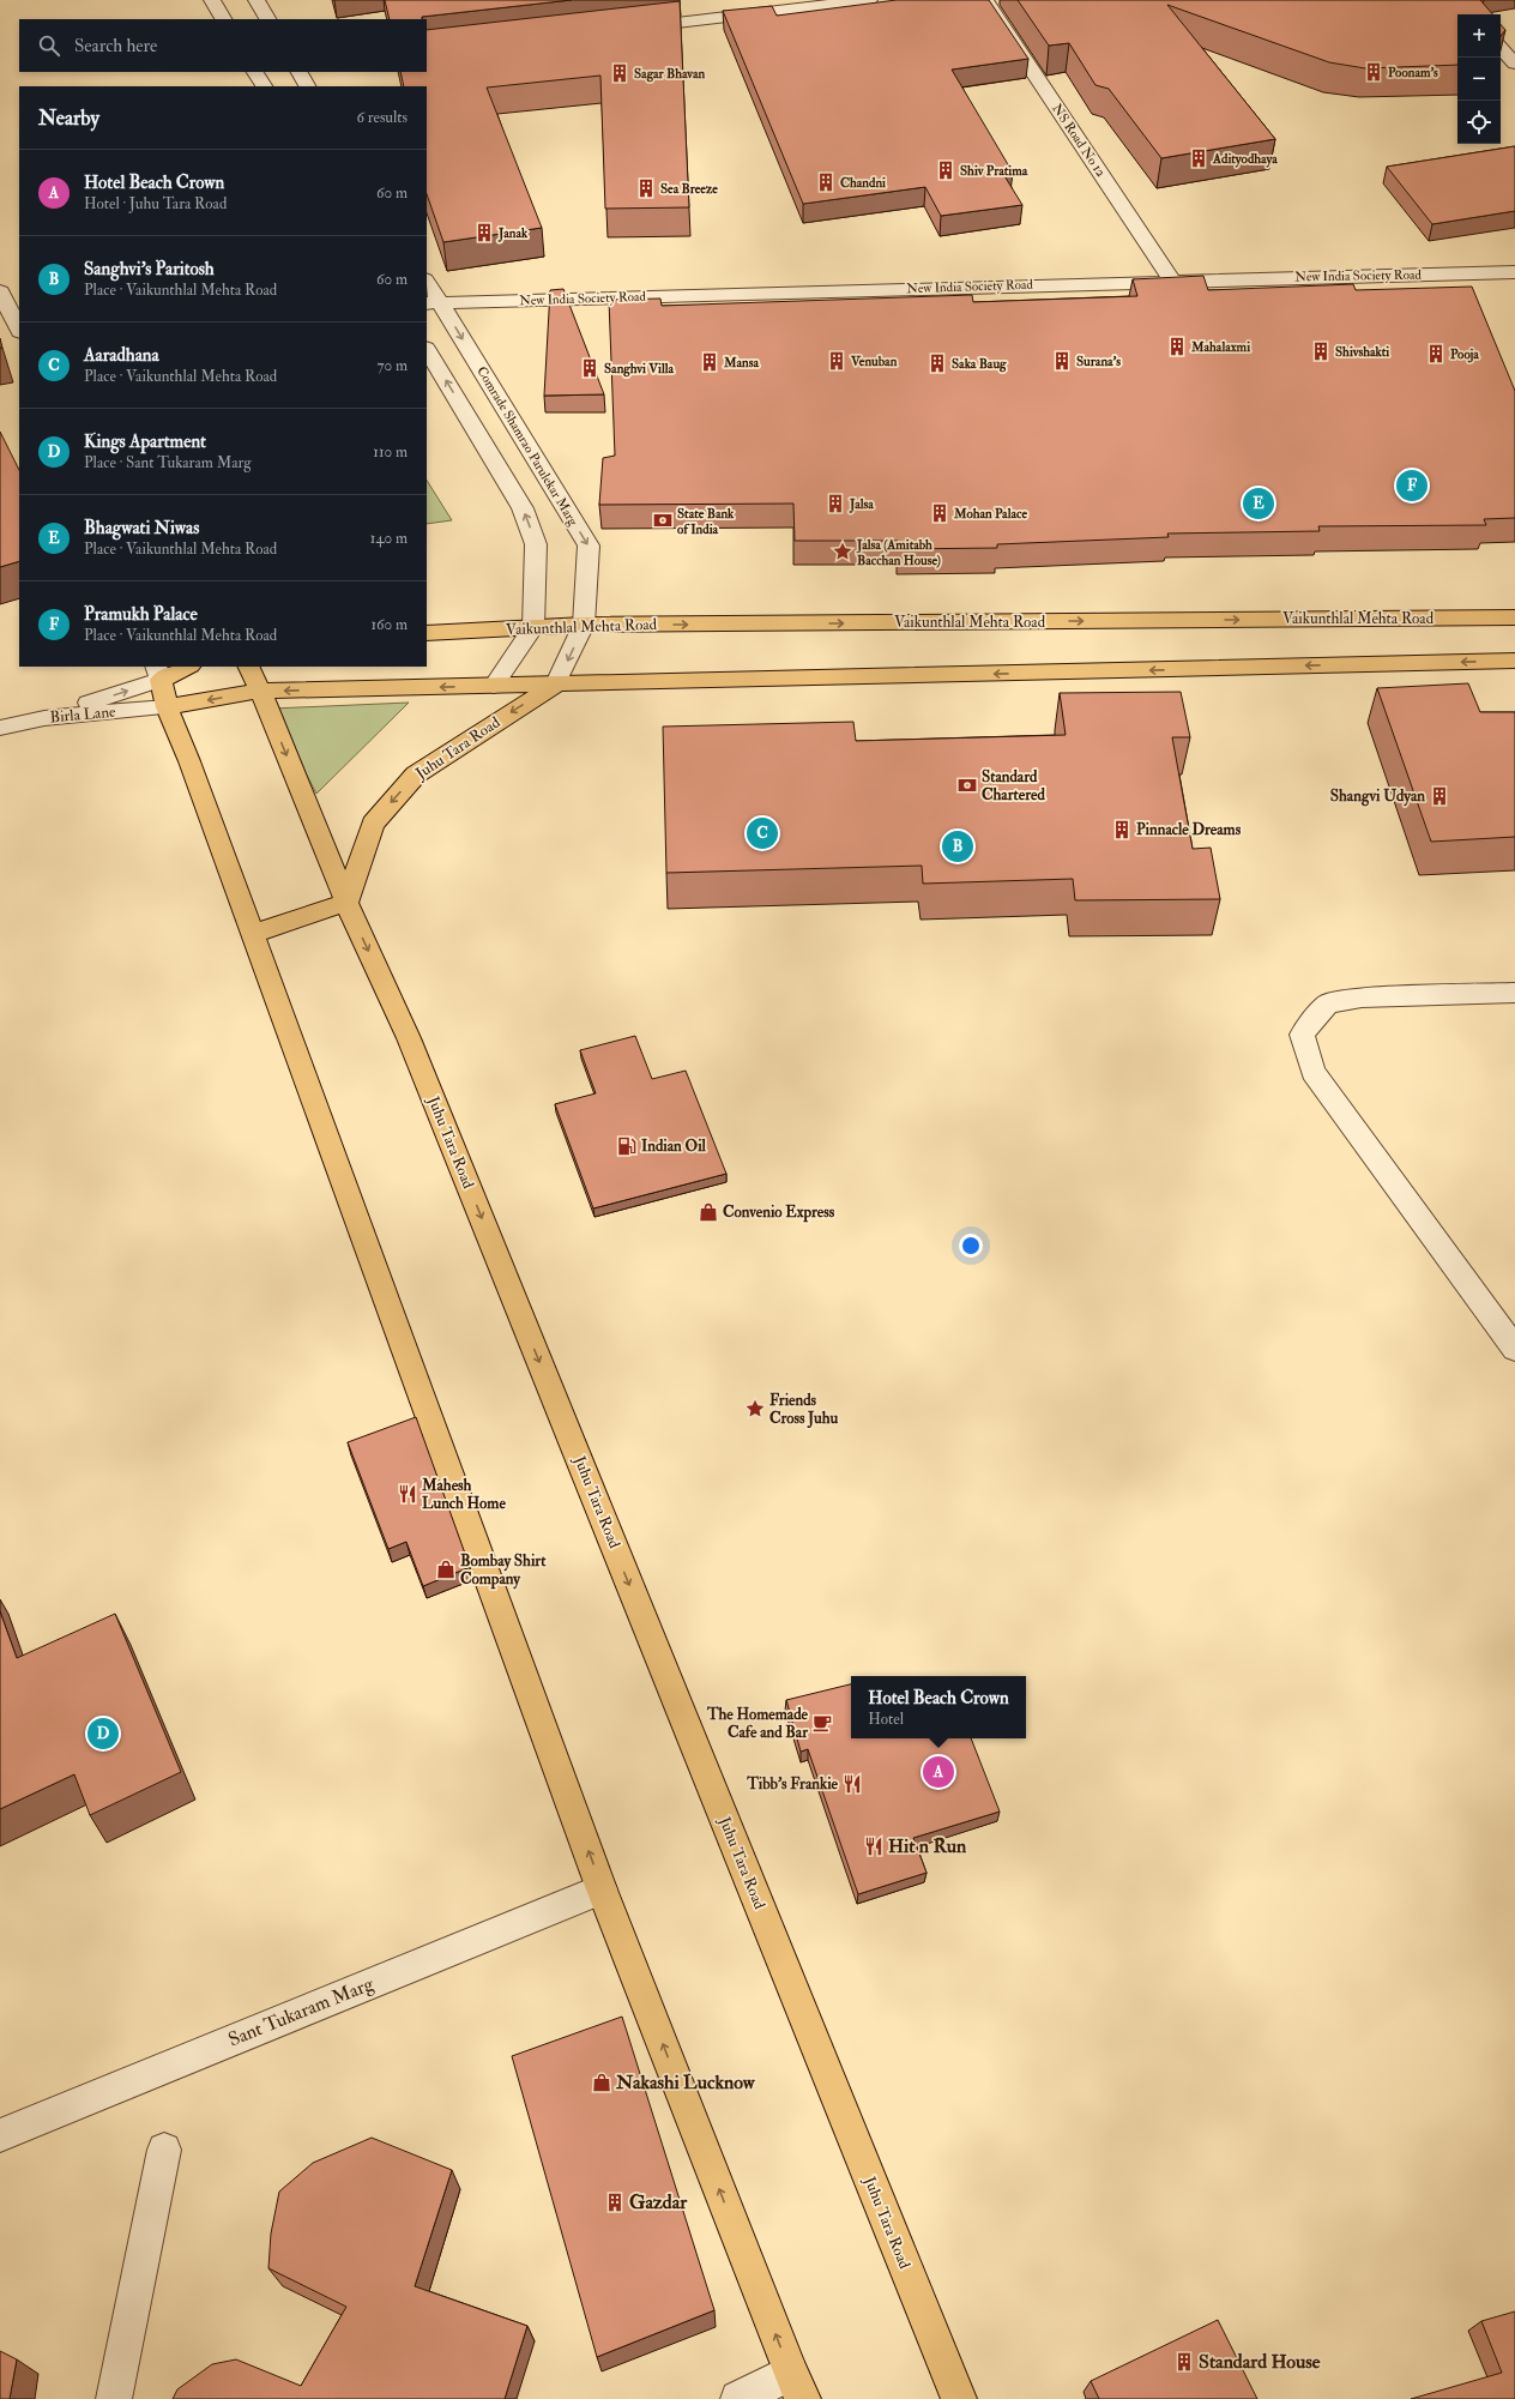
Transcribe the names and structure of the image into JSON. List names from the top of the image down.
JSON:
{
  "streets": {
    "main road": ["Vaikunthlal Mehta Road", "Juhu Tara Road"],
    "street": [
      "NS Road No 12",
      "New India Society Road",
      "Comrade Shamrao Parulekar Marg",
      "Birla Lane",
      "Sant Tukaram Marg"
    ]
  },
  "crossings": [
    ["NS Road No 12", "New India Society Road"],
    ["New India Society Road", "Comrade Shamrao Parulekar Marg"],
    ["Comrade Shamrao Parulekar Marg", "Vaikunthlal Mehta Road"]
  ],
  "places": {
    "building": [
      "Poonam's",
      "Sagar Bhavan",
      "Adityodhaya",
      "Shiv Pratima",
      "Chandni",
      "Sea Breeze",
      "Janak",
      "Mahalaxmi",
      "Shivshakti",
      "Pooja",
      "Venuban",
      "Surana's",
      "Mansa",
      "Saka Baug",
      "Sanghvi Villa",
      "Jalsa",
      "Mohan Palace",
      "Shangvi Udyan",
      "Pinnacle Dreams",
      "Gazdar",
      "Standard House"
    ],
    "bank": ["State Bank of India", "Standard Chartered"],
    "place": ["Jalsa (Amitabh Bacchan House)", "Friends Cross Juhu"],
    "fuel station": ["Indian Oil"],
    "shop": ["Convenio Express", "Bombay Shirt Company", "Nakashi Lucknow"],
    "restaurant": ["Mahesh Lunch Home", "Tibb's Frankie", "Hit n Run"],
    "cafe": ["The Homemade Cafe and Bar"]
  },
  "page": {
    "map_buttons": ["+", "−"],
    "search": "Search here",
    "heading": ["Nearby", "6 results"],
    "list": [
      {
        "mark": "A",
        "name": "Hotel Beach Crown",
        "note": "Hotel · Juhu Tara Road",
        "value": "60 m"
      },
      {
        "mark": "B",
        "name": "Sanghvi's Paritosh",
        "note": "Place · Vaikunthlal Mehta Road",
        "value": "60 m"
      },
      {
        "mark": "C",
        "name": "Aaradhana",
        "note": "Place · Vaikunthlal Mehta Road",
        "value": "70 m"
      },
      {
        "mark": "D",
        "name": "Kings Apartment",
        "note": "Place · Sant Tukaram Marg",
        "value": "110 m"
      },
      {
        "mark": "E",
        "name": "Bhagwati Niwas",
        "note": "Place · Vaikunthlal Mehta Road",
        "value": "140 m"
      },
      {
        "mark": "F",
        "name": "Pramukh Palace",
        "note": "Place · Vaikunthlal Mehta Road",
        "value": "160 m"
      }
    ],
    "pins": [
      "F",
      "E",
      "C",
      "B",
      "D",
      "A"
    ],
    "popup": ["Hotel Beach Crown", "Hotel"]
  }
}
